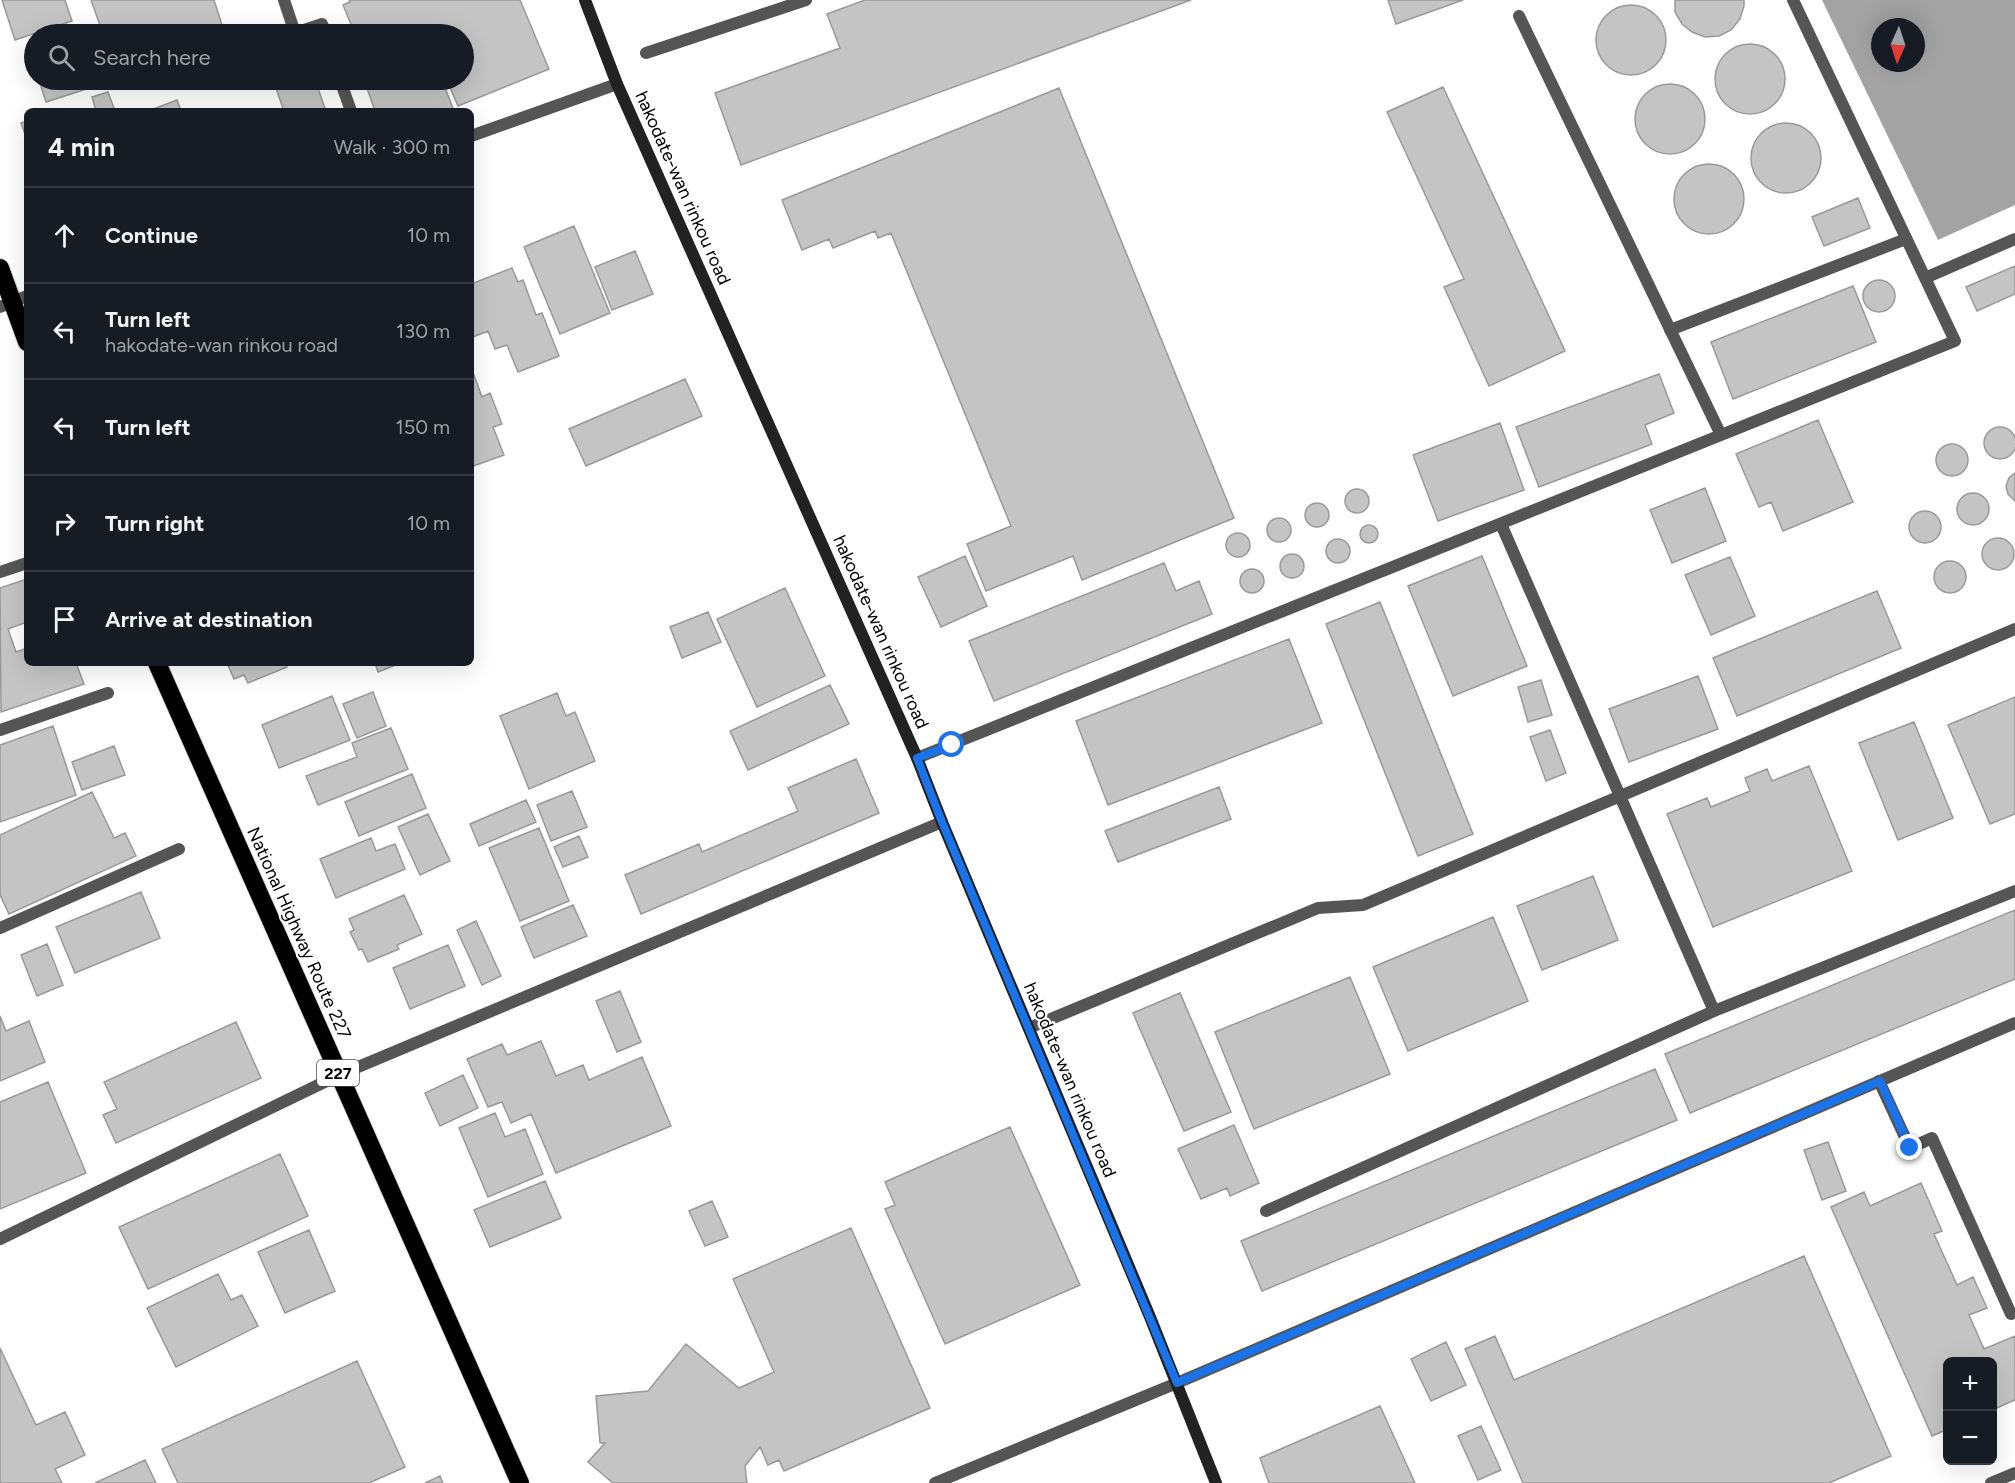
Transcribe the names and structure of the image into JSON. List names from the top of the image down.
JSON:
{
  "streets": {
    "highway": ["National Highway Route 227", "227"],
    "street": ["hakodate-wan rinkou road"]
  },
  "north": "bottom",
  "page": {
    "search": "Search here",
    "heading": ["4 min", "Walk · 300 m"],
    "list": [
      ["Continue", "10 m"],
      ["Turn left", "hakodate-wan rinkou road", "130 m"],
      ["Turn left", "150 m"],
      ["Turn right", "10 m"],
      "Arrive at destination"
    ],
    "map_buttons": ["+", "−"]
  }
}
